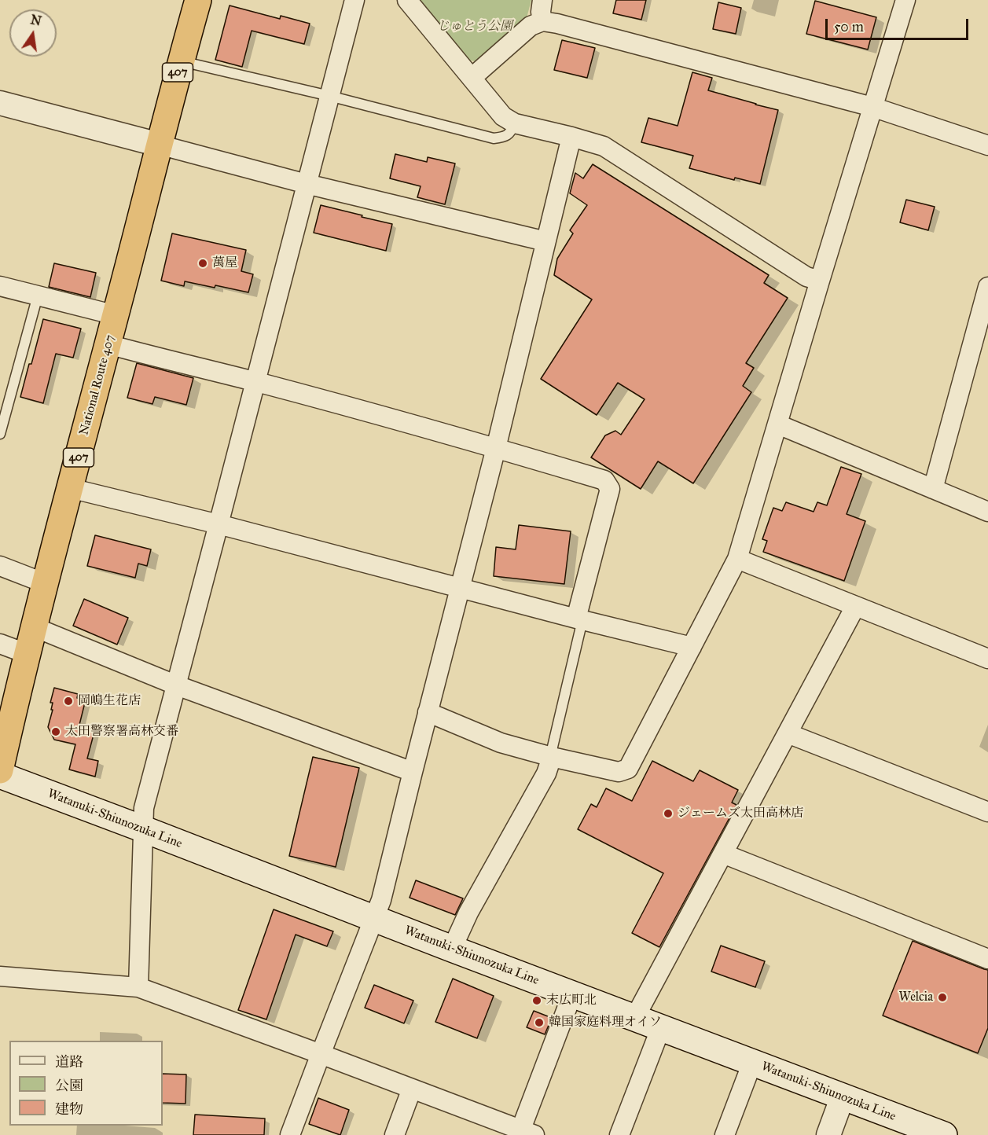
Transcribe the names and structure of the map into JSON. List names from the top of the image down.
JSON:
{
  "streets": {
    "highway": ["407", "National Route 407"],
    "main road": ["Watanuki-Shiunozuka Line"]
  },
  "parks": ["じゅとう公園"],
  "places": [
    "萬屋",
    "岡嶋生花店",
    "太田警察署高林交番",
    "ジェームズ太田高林店",
    "Welcia",
    "末広町北",
    "韓国家庭料理オイソ"
  ],
  "legend": ["道路", "公園", "建物"],
  "scale_bar": "50 m",
  "north": "top"
}
